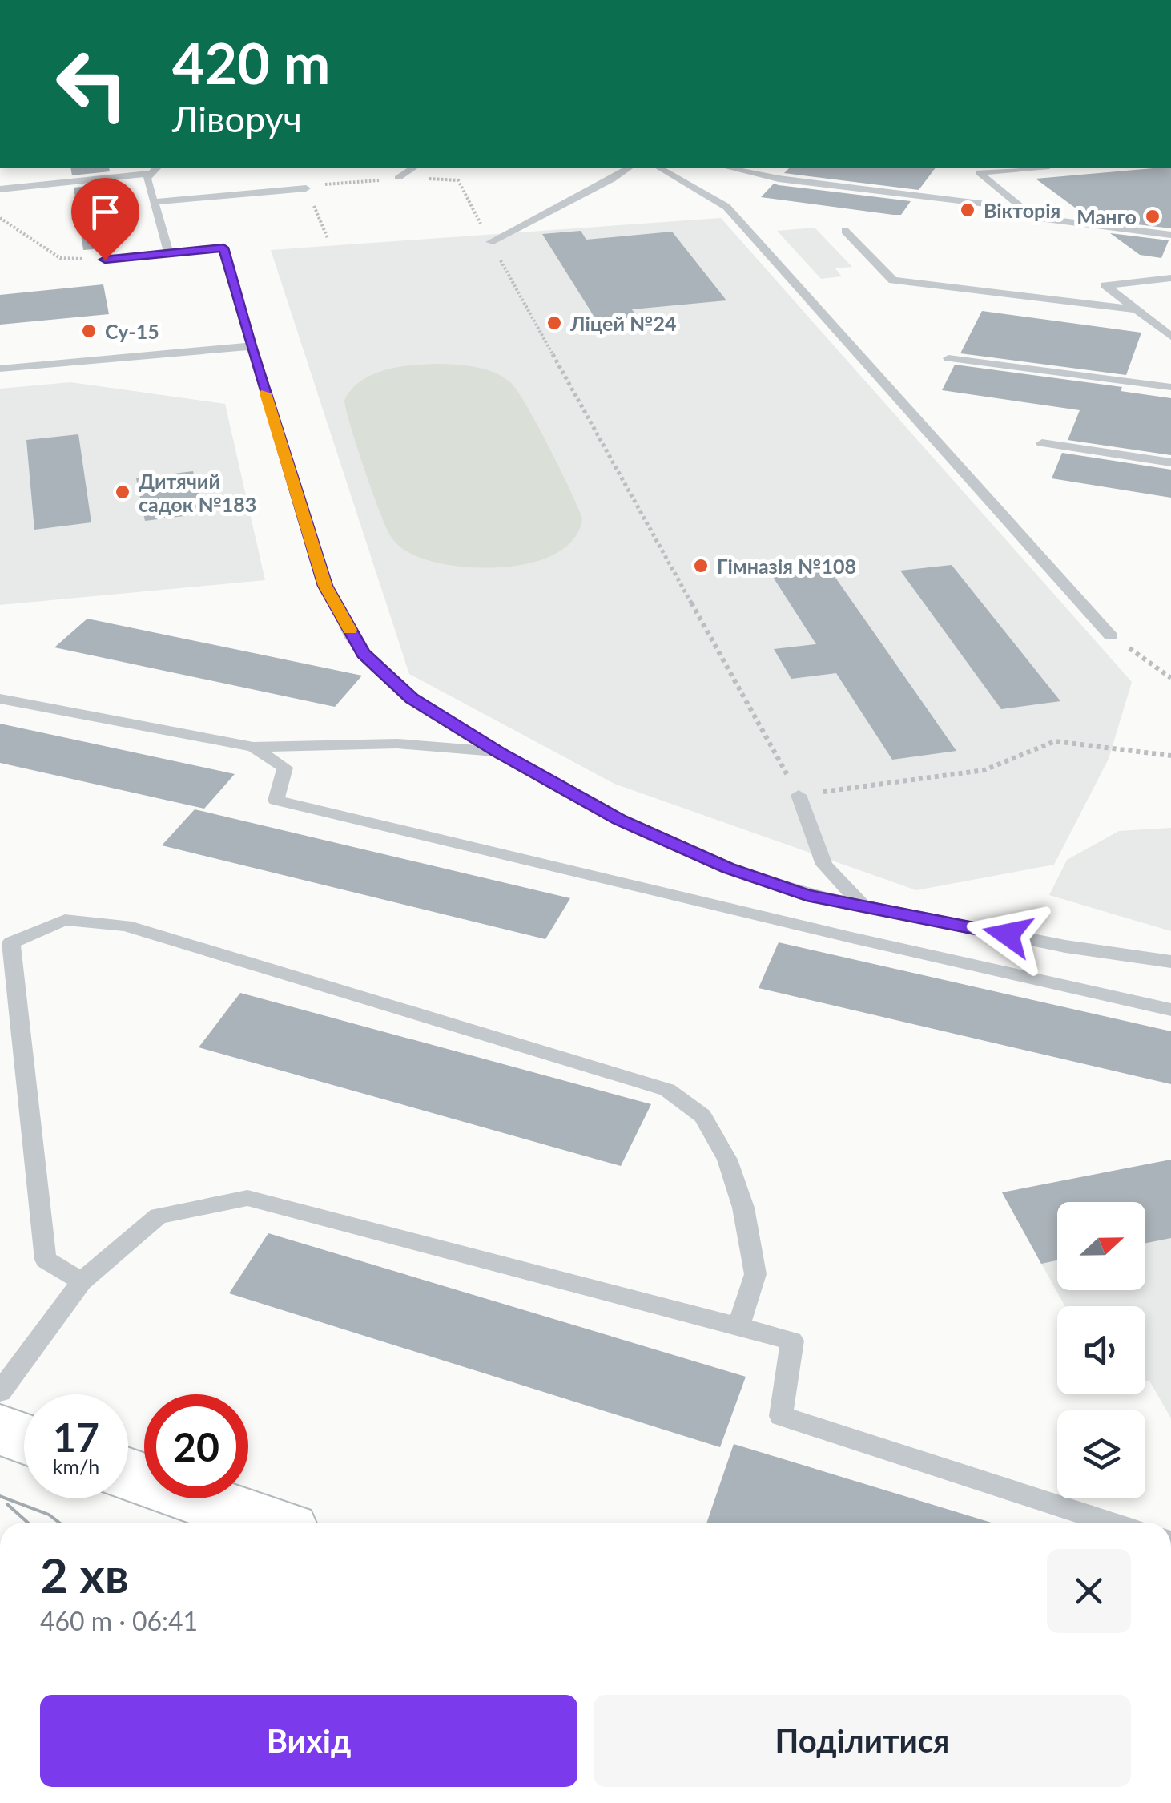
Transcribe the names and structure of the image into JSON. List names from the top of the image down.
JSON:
{
  "places": [
    "Вікторія",
    "Манго",
    "Ліцей №24",
    "Су-15",
    "Дитячий садок №183",
    "Гімназія №108"
  ],
  "north": "right",
  "page": {
    "turn": ["420 m", "Ліворуч"],
    "speed": "17 km/h",
    "limit": "20",
    "heading": ["2 хв", "460 m · 06:41"],
    "buttons": ["Вихід", "Поділитися"]
  }
}
